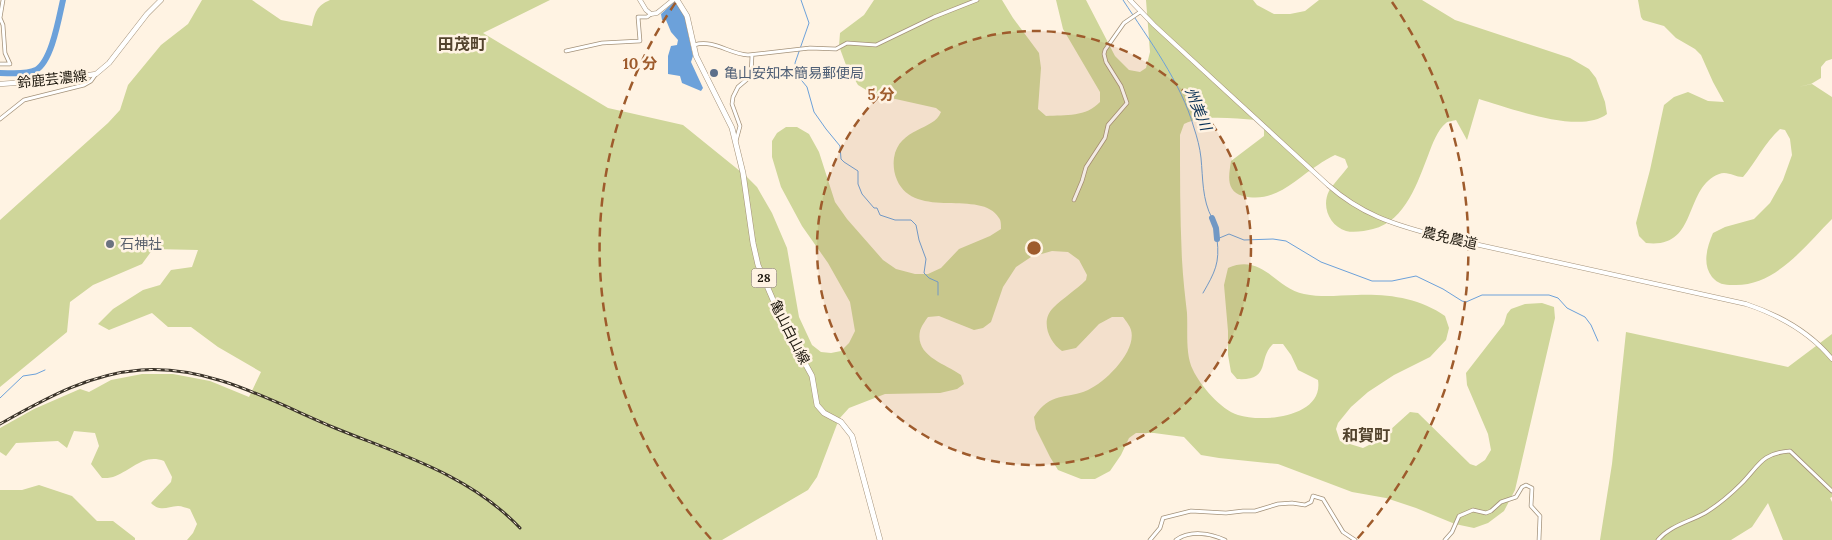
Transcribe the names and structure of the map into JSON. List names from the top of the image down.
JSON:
{
  "streets": {
    "main road": ["鈴鹿芸濃線", "28", "亀山白山線"],
    "street": ["農免農道"]
  },
  "districts": ["田茂町", "和賀町"],
  "water": ["州美川"],
  "places": ["亀山安知本簡易郵便局", "石神社"],
  "rings": ["10 分", "5 分"]
}
